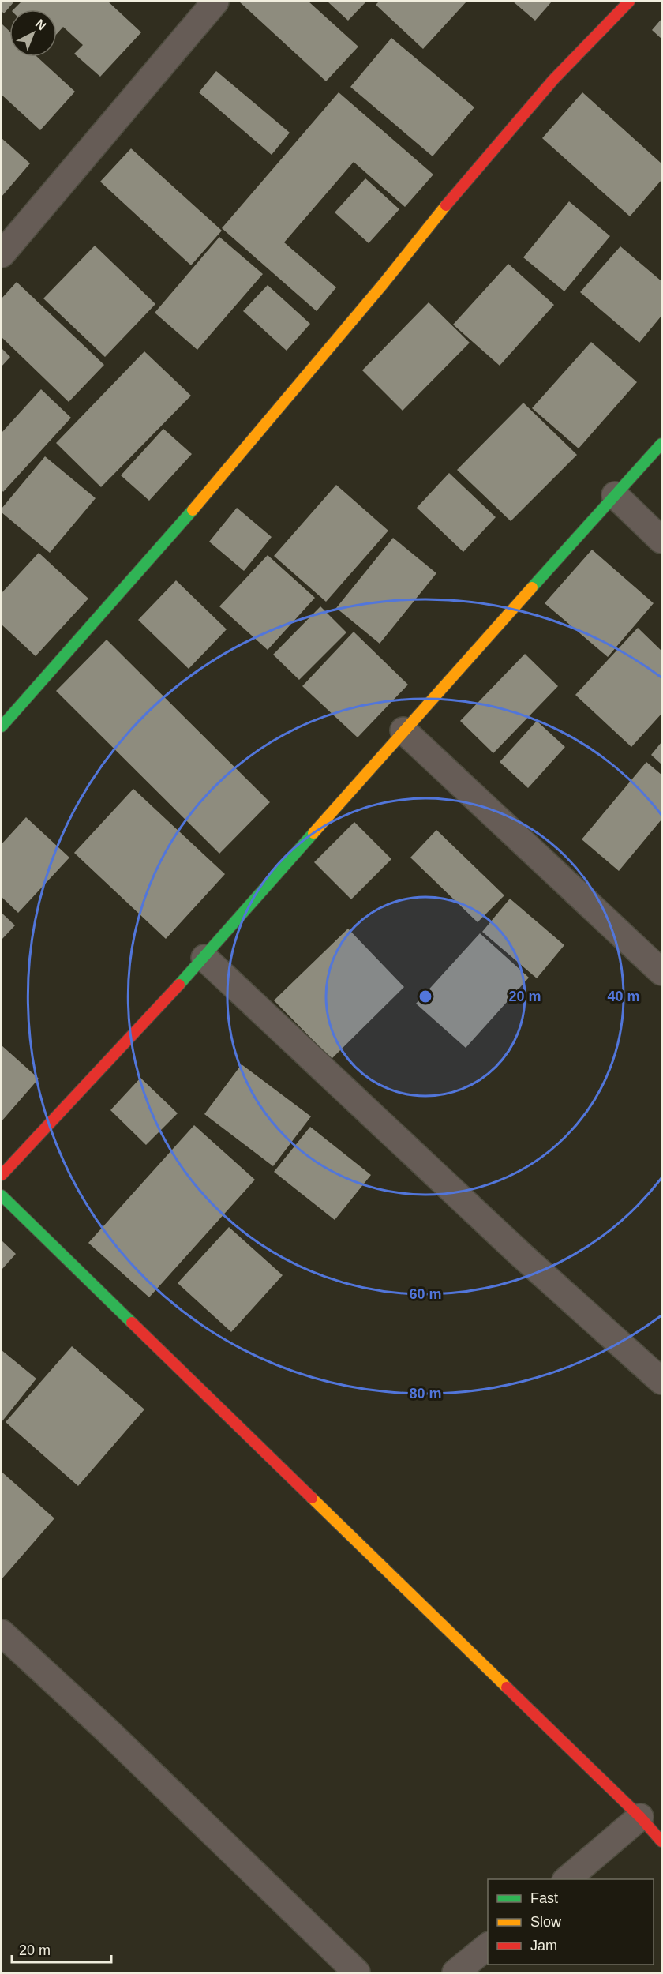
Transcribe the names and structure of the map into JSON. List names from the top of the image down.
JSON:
{
  "legend": ["Fast", "Slow", "Jam"],
  "scale_bar": "20 m",
  "north": "top right",
  "rings": [
    "20 m",
    "40 m",
    "60 m",
    "80 m"
  ]
}
